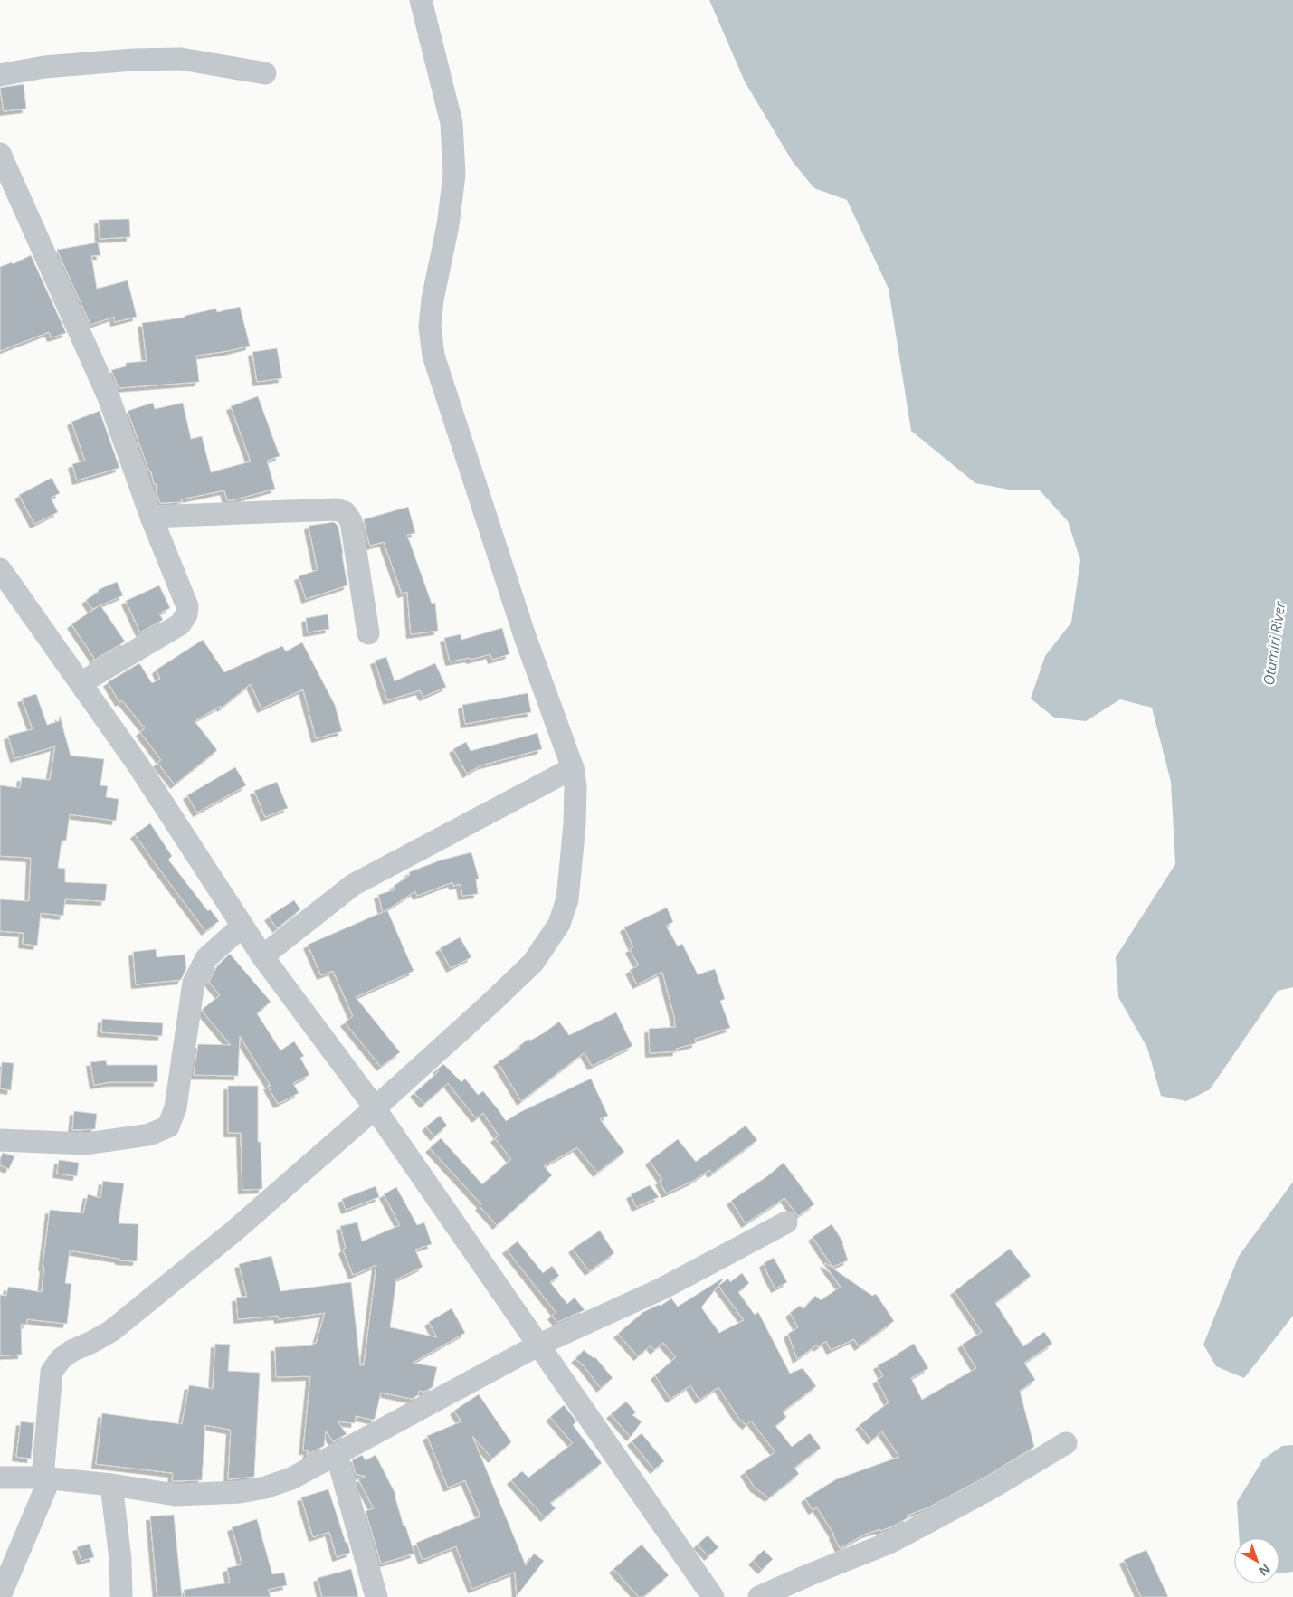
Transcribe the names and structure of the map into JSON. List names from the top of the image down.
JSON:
{
  "water": ["Otamiri River"],
  "north": "bottom right"
}
